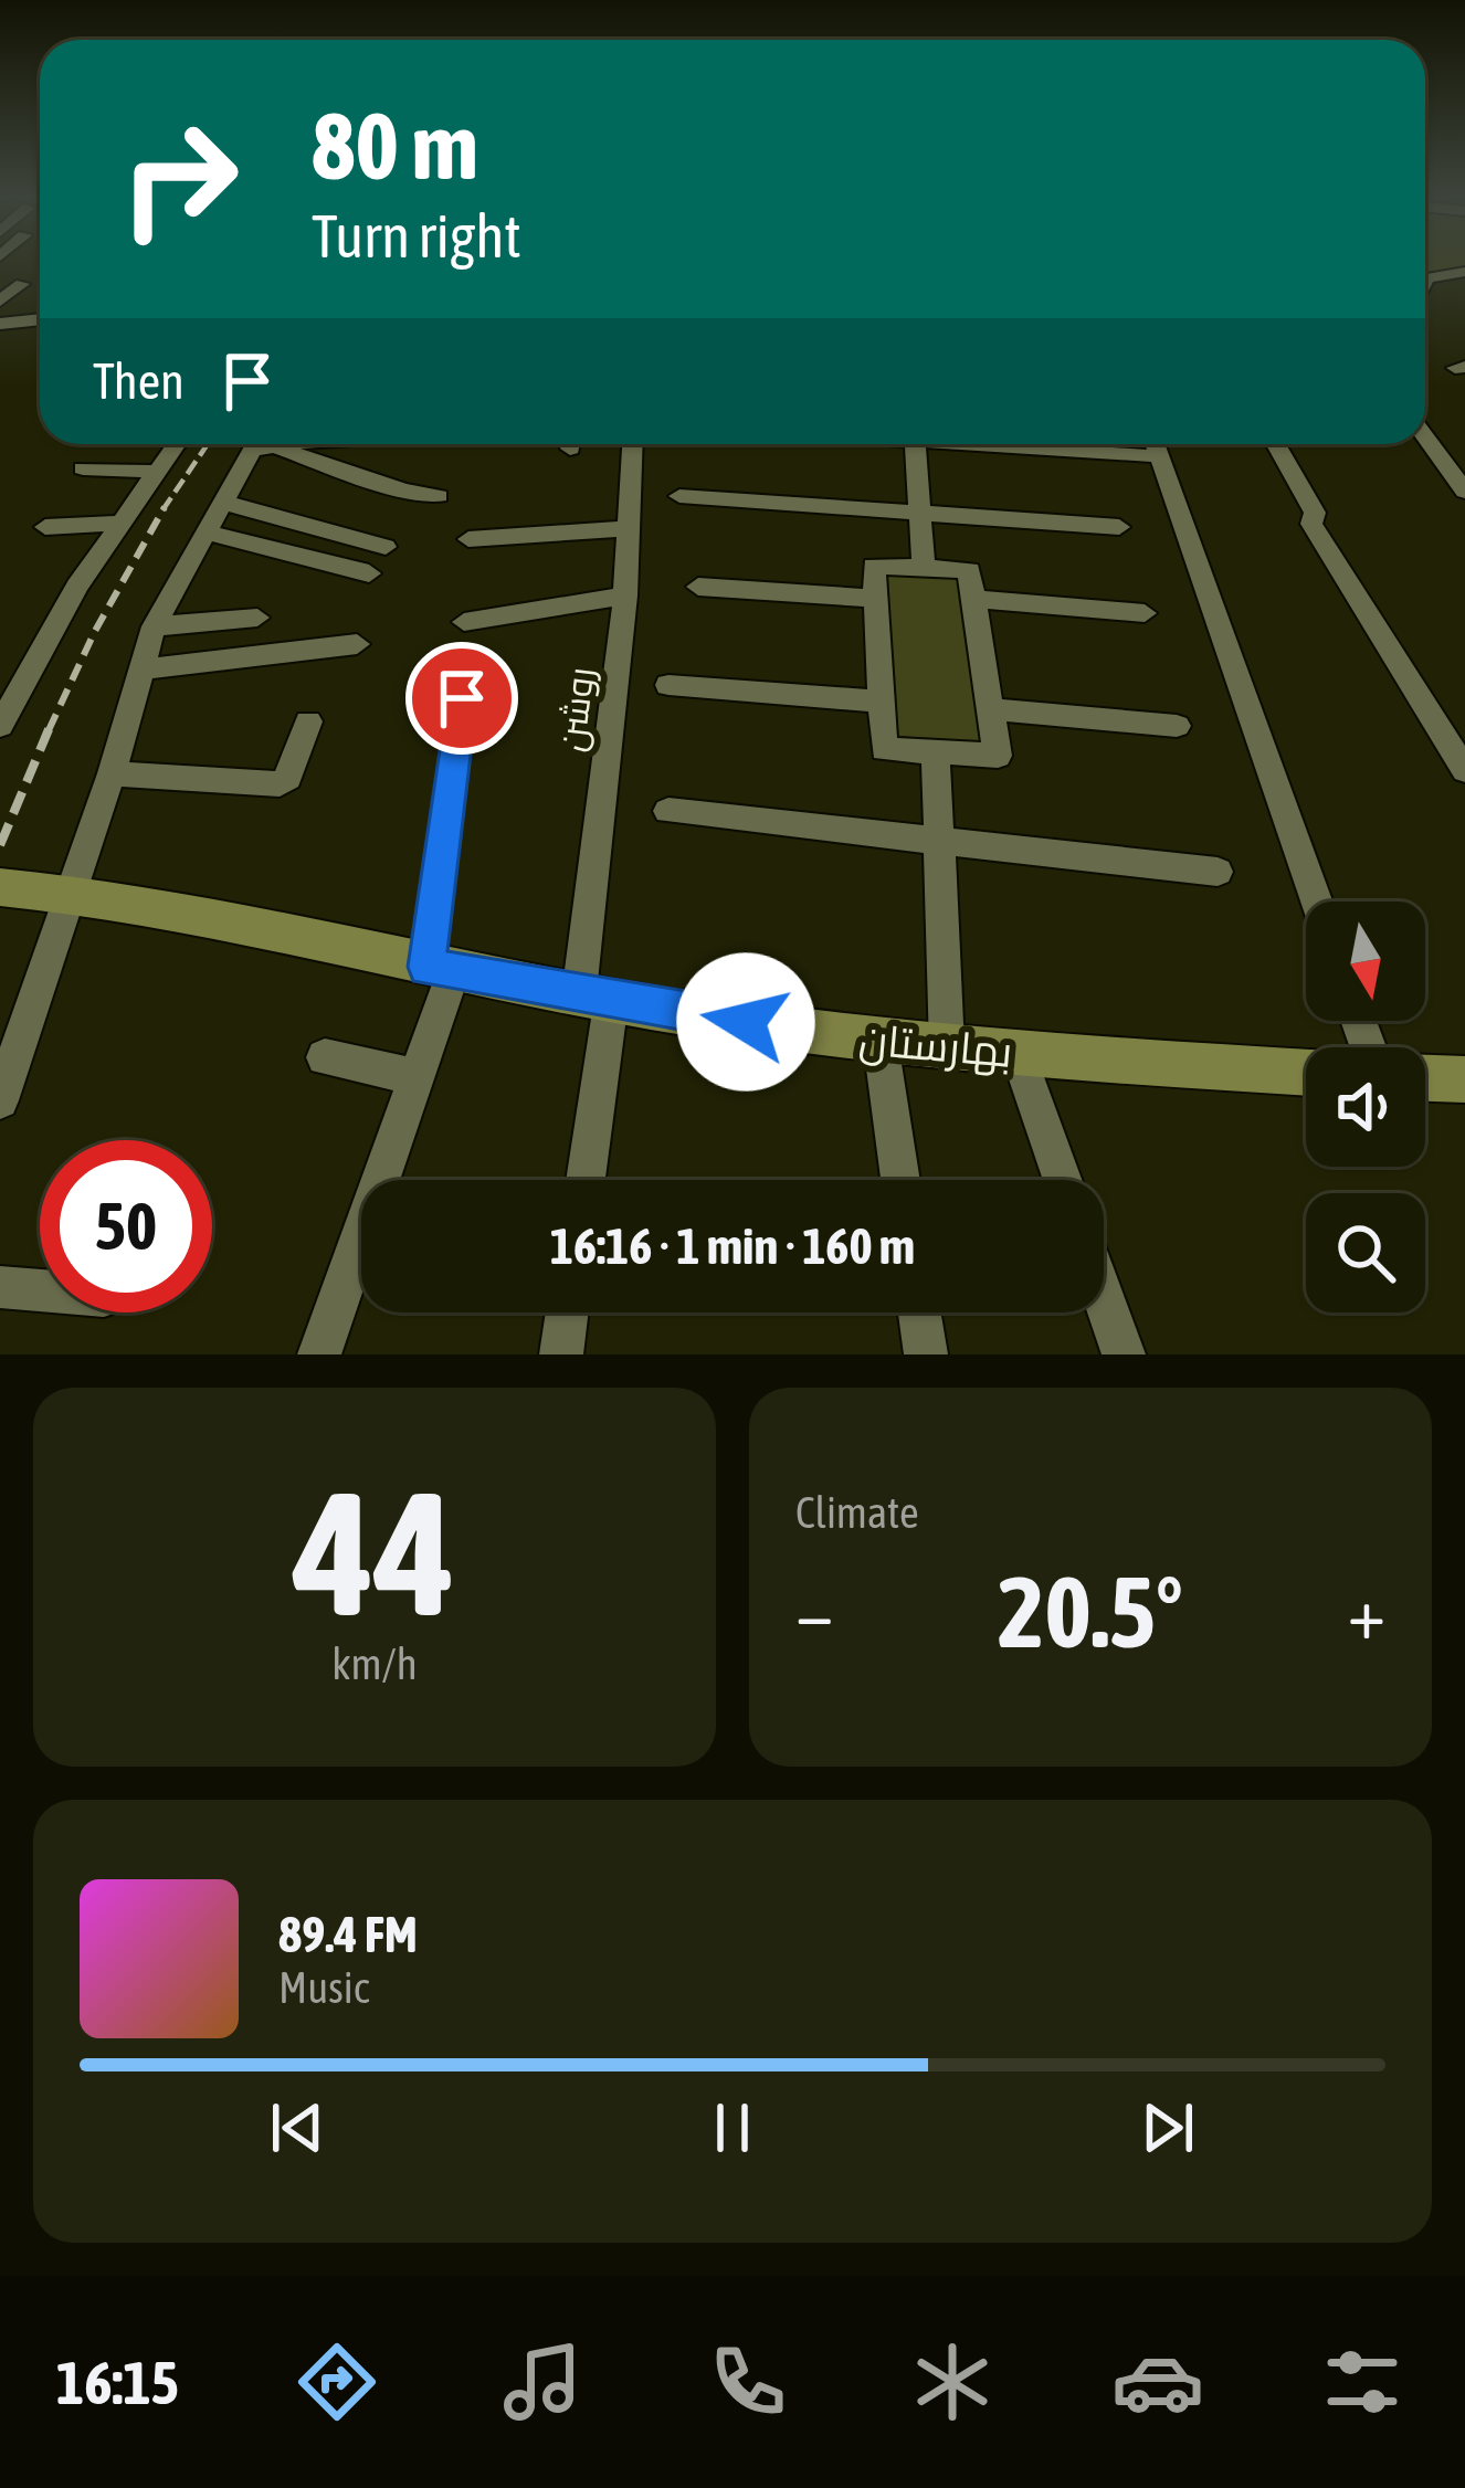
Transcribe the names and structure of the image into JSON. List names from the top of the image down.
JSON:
{
  "streets": {
    "main road": ["بهارستان"],
    "street": ["روشن"]
  },
  "crossings": [
    ["روشن", "بهارستان"]
  ],
  "north": "bottom",
  "page": {
    "turn": ["80 m", "Turn right"],
    "then": "Then",
    "limit": "50",
    "trip": "16:16 · 1 min · 160 m",
    "tile": [
      ["44", "km/h"],
      "Climate"
    ],
    "heat": ["−", "20.5°", "+"],
    "song": ["89.4 FM", "Music"],
    "tabs": "16:15"
  }
}
